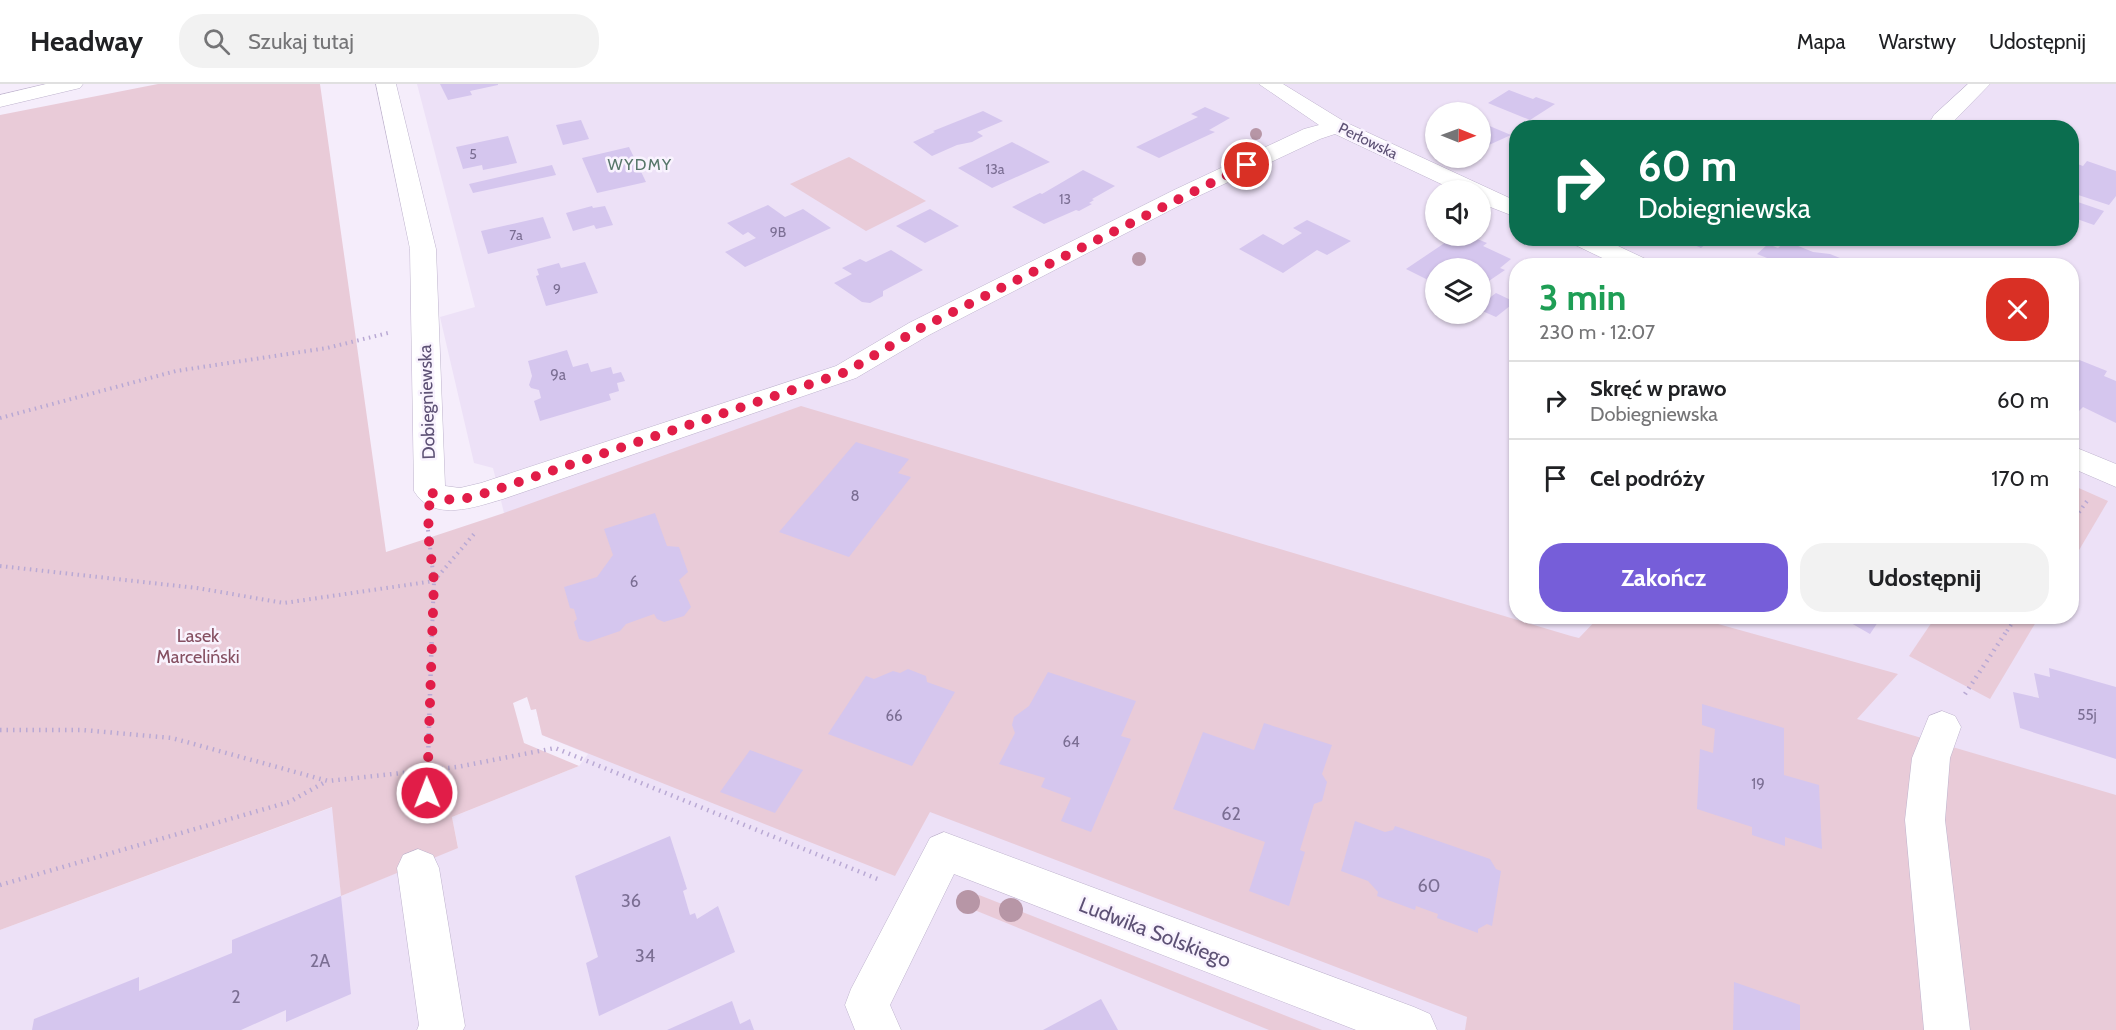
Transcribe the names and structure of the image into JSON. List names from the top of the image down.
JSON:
{
  "streets": {
    "street": ["Perłowska", "Dobiegniewska", "Ludwika Solskiego"]
  },
  "districts": ["WYDMY"],
  "parks": ["Lasek Marceliński"],
  "house_numbers": [
    "5",
    "13a",
    "13",
    "9B",
    "7a",
    "9",
    "9a",
    "8",
    "6",
    "55j",
    "66",
    "64",
    "19",
    "62",
    "60",
    "36",
    "34",
    "2A",
    "2"
  ],
  "north": "right",
  "page": {
    "header": "Headway",
    "search": "Szukaj tutaj",
    "nav": ["Mapa", "Warstwy", "Udostępnij"],
    "turn": ["60 m", "Dobiegniewska"],
    "heading": ["3 min", "230 m · 12:07"],
    "list": [
      {
        "name": "Skręć w prawo",
        "note": "Dobiegniewska",
        "value": "60 m"
      },
      {
        "name": "Cel podróży",
        "value": "170 m"
      }
    ],
    "buttons": ["Zakończ", "Udostępnij"]
  }
}
